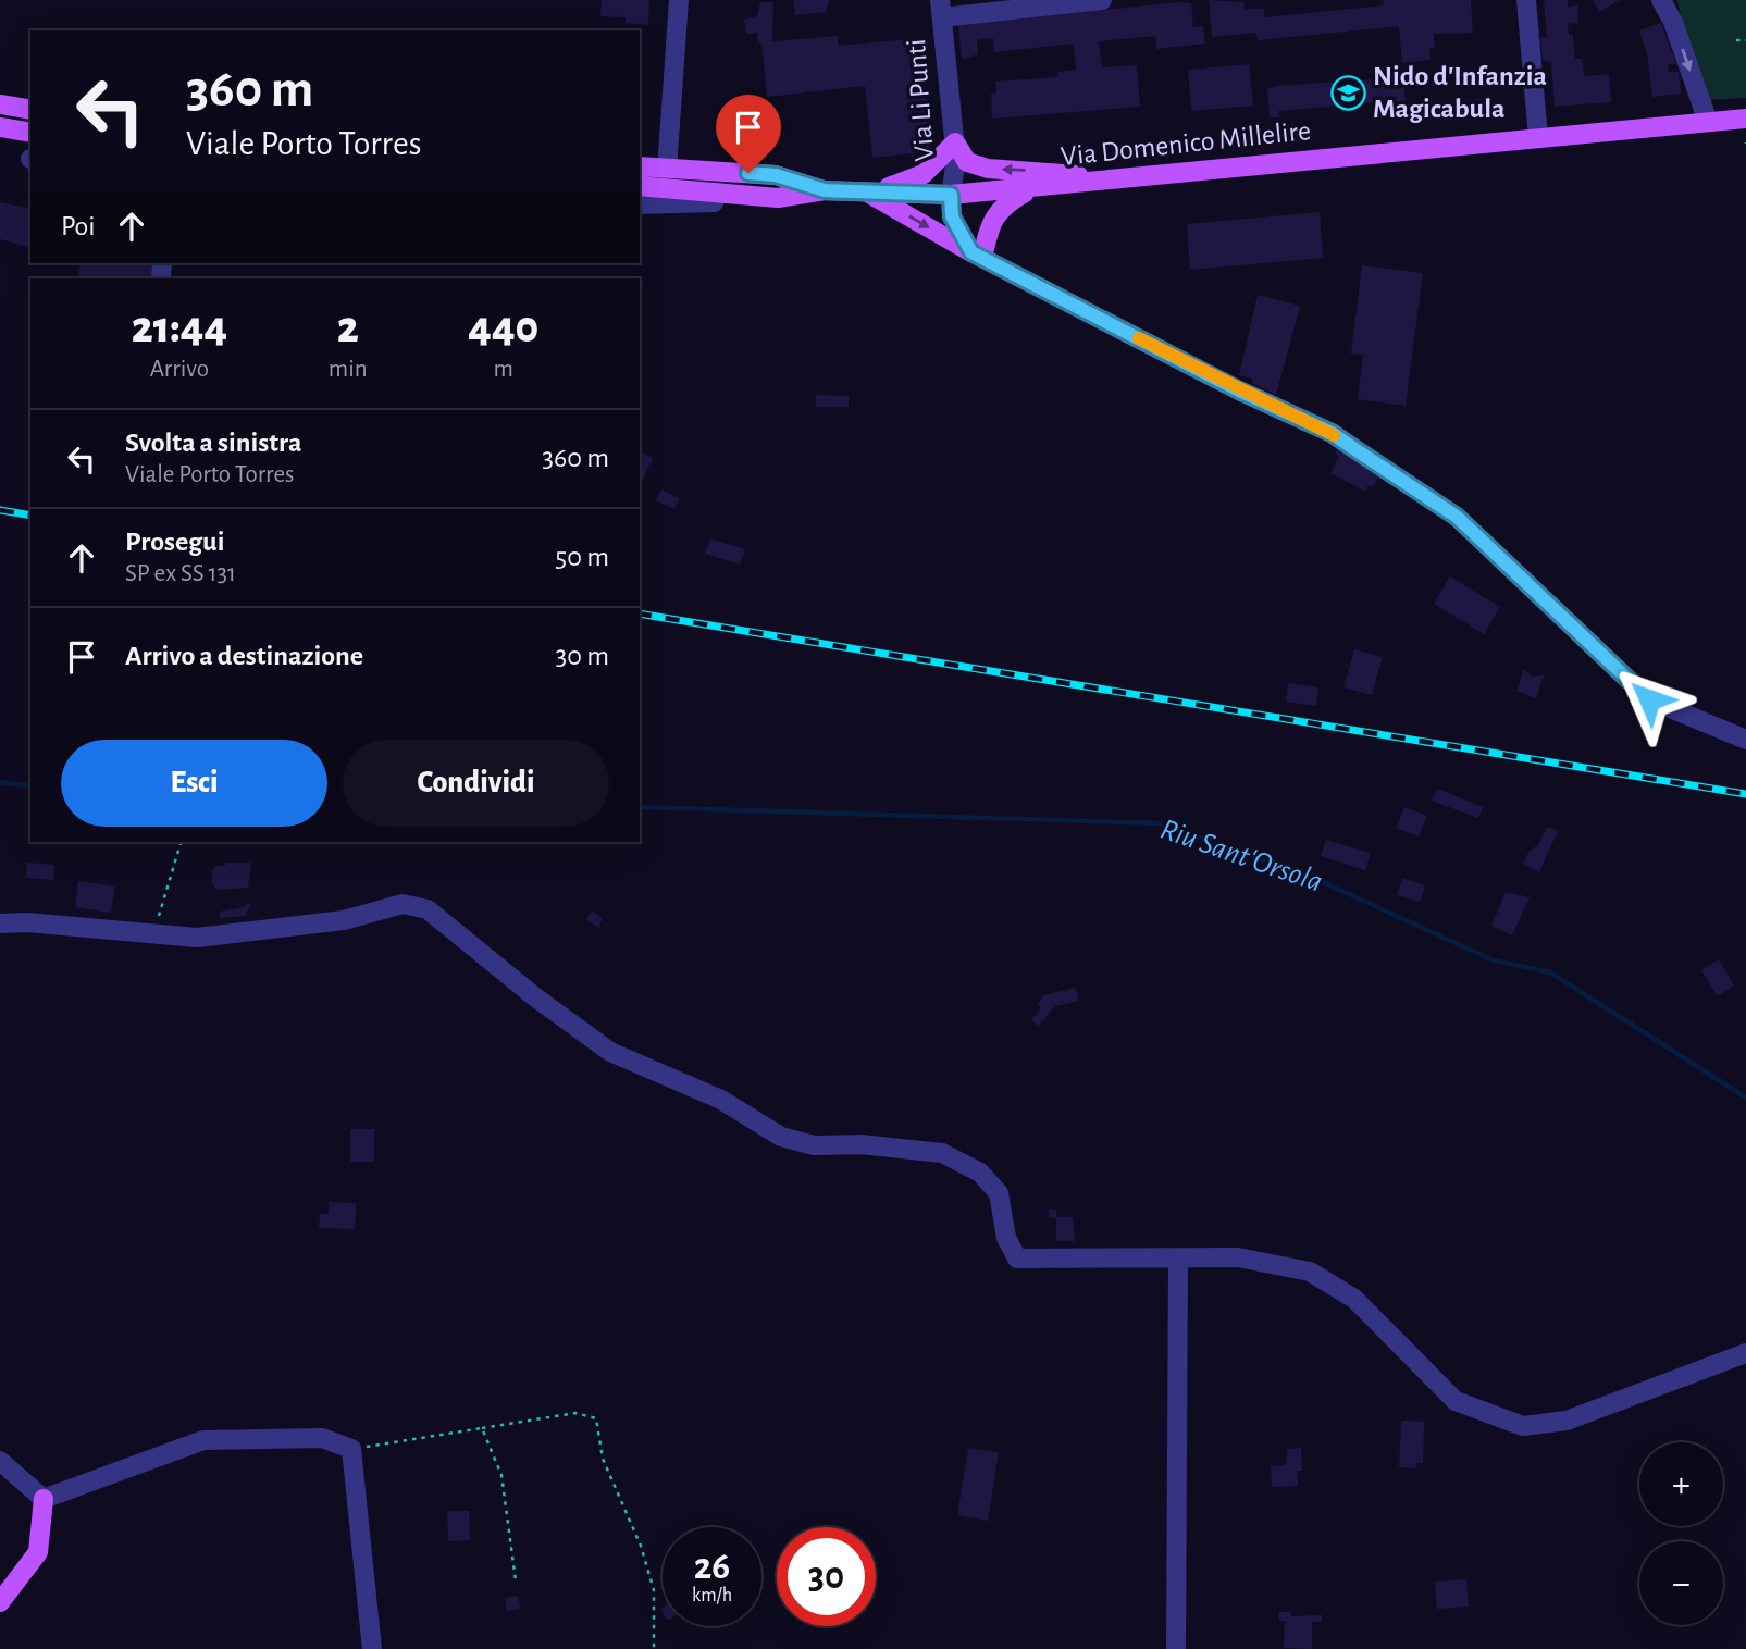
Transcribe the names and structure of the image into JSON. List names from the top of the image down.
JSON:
{
  "streets": {
    "main road": ["Via Domenico Millelire"],
    "street": ["Via Li Punti"]
  },
  "crossings": [
    ["Via Li Punti", "Via Domenico Millelire"]
  ],
  "water": ["Riu Sant'Orsola"],
  "places": {
    "school or university": ["Nido d'Infanzia Magicabula"]
  },
  "page": {
    "turn": ["360 m", "Viale Porto Torres"],
    "then": "Poi",
    "eta": [
      "21:44",
      "Arrivo",
      "2",
      "min",
      "440",
      "m"
    ],
    "list": [
      {
        "name": "Svolta a sinistra",
        "note": "Viale Porto Torres",
        "value": "360 m"
      },
      {
        "name": "Prosegui",
        "note": "SP ex SS 131",
        "value": "50 m"
      },
      {
        "name": "Arrivo a destinazione",
        "value": "30 m"
      }
    ],
    "buttons": ["Esci", "Condividi"],
    "map_buttons": ["+", "−"],
    "speed": "26 km/h",
    "limit": "30"
  }
}
